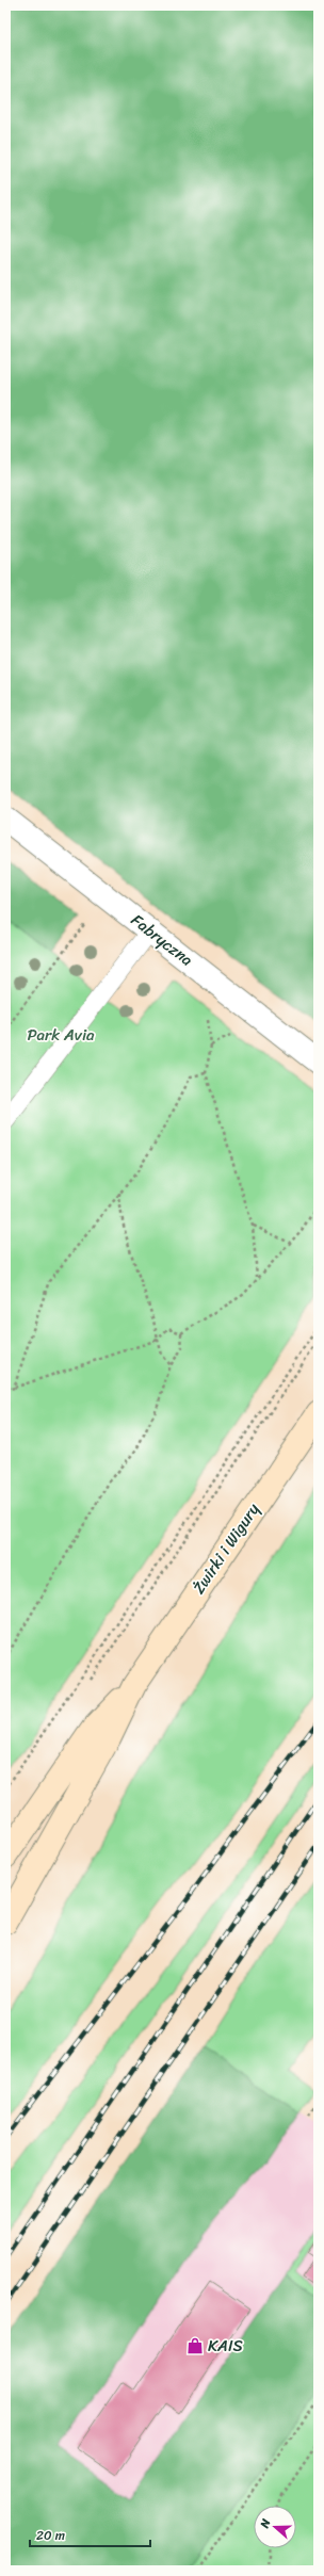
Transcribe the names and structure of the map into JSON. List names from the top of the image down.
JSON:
{
  "streets": {
    "main road": ["Żwirki i Wigury"],
    "street": ["Fabryczna"]
  },
  "parks": ["Park Avia"],
  "places": {
    "shop": ["KAIS"]
  },
  "scale_bar": "20 m",
  "north": "left"
}
